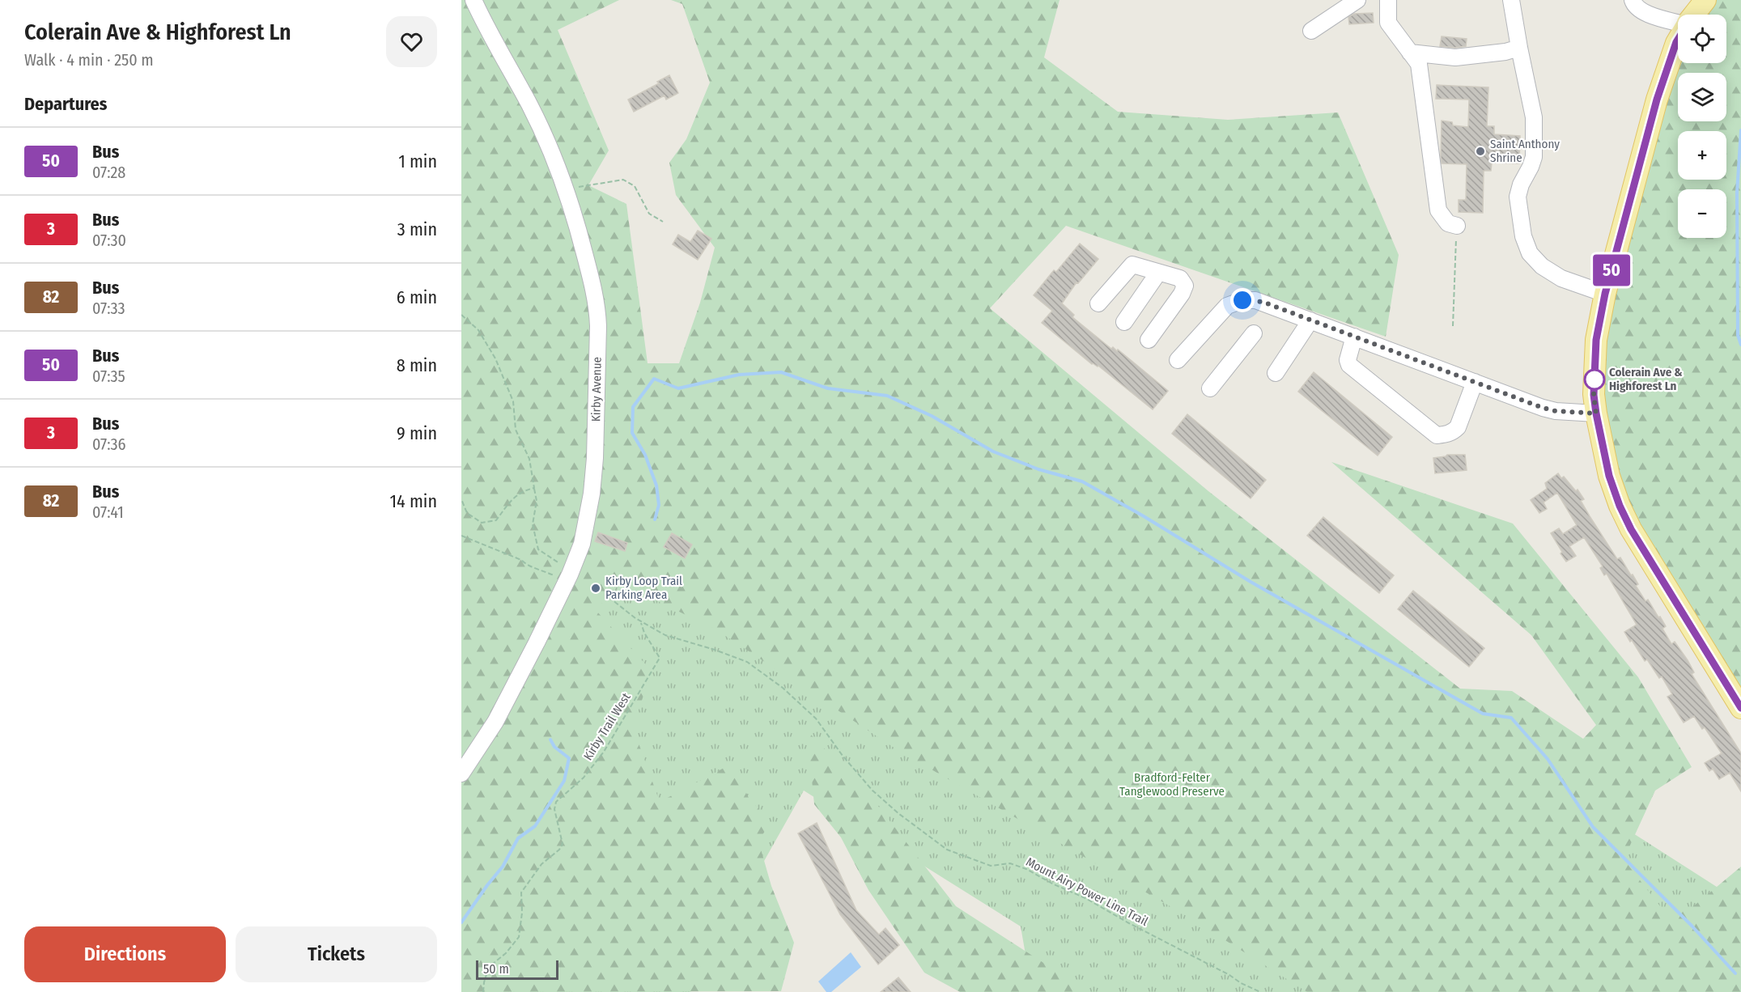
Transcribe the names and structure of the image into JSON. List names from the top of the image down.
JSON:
{
  "streets": {
    "street": ["Kirby Avenue"],
    "path": ["Kirby Trail West", "Mount Airy Power Line Trail"]
  },
  "crossings": [
    ["Kirby Trail West", "Mount Airy Power Line Trail"]
  ],
  "parks": ["Bradford-Felter Tanglewood Preserve"],
  "places": ["Saint Anthony Shrine", "Colerain Ave & Highforest Ln", "Kirby Loop Trail Parking Area"],
  "lines": ["bus line 50"],
  "scale_bar": "50 m",
  "page": {
    "heading": [
      ["Colerain Ave & Highforest Ln", "Walk · 4 min · 250 m"],
      "Departures"
    ],
    "on_map": "50",
    "map_buttons": ["+", "−"],
    "list": [
      {
        "mark": "50",
        "name": "Bus",
        "note": "07:28",
        "value": "1 min"
      },
      {
        "mark": "3",
        "name": "Bus",
        "note": "07:30",
        "value": "3 min"
      },
      {
        "mark": "82",
        "name": "Bus",
        "note": "07:33",
        "value": "6 min"
      },
      {
        "mark": "50",
        "name": "Bus",
        "note": "07:35",
        "value": "8 min"
      },
      {
        "mark": "3",
        "name": "Bus",
        "note": "07:36",
        "value": "9 min"
      },
      {
        "mark": "82",
        "name": "Bus",
        "note": "07:41",
        "value": "14 min"
      }
    ],
    "buttons": ["Directions", "Tickets"],
    "scale": "50 m"
  }
}
